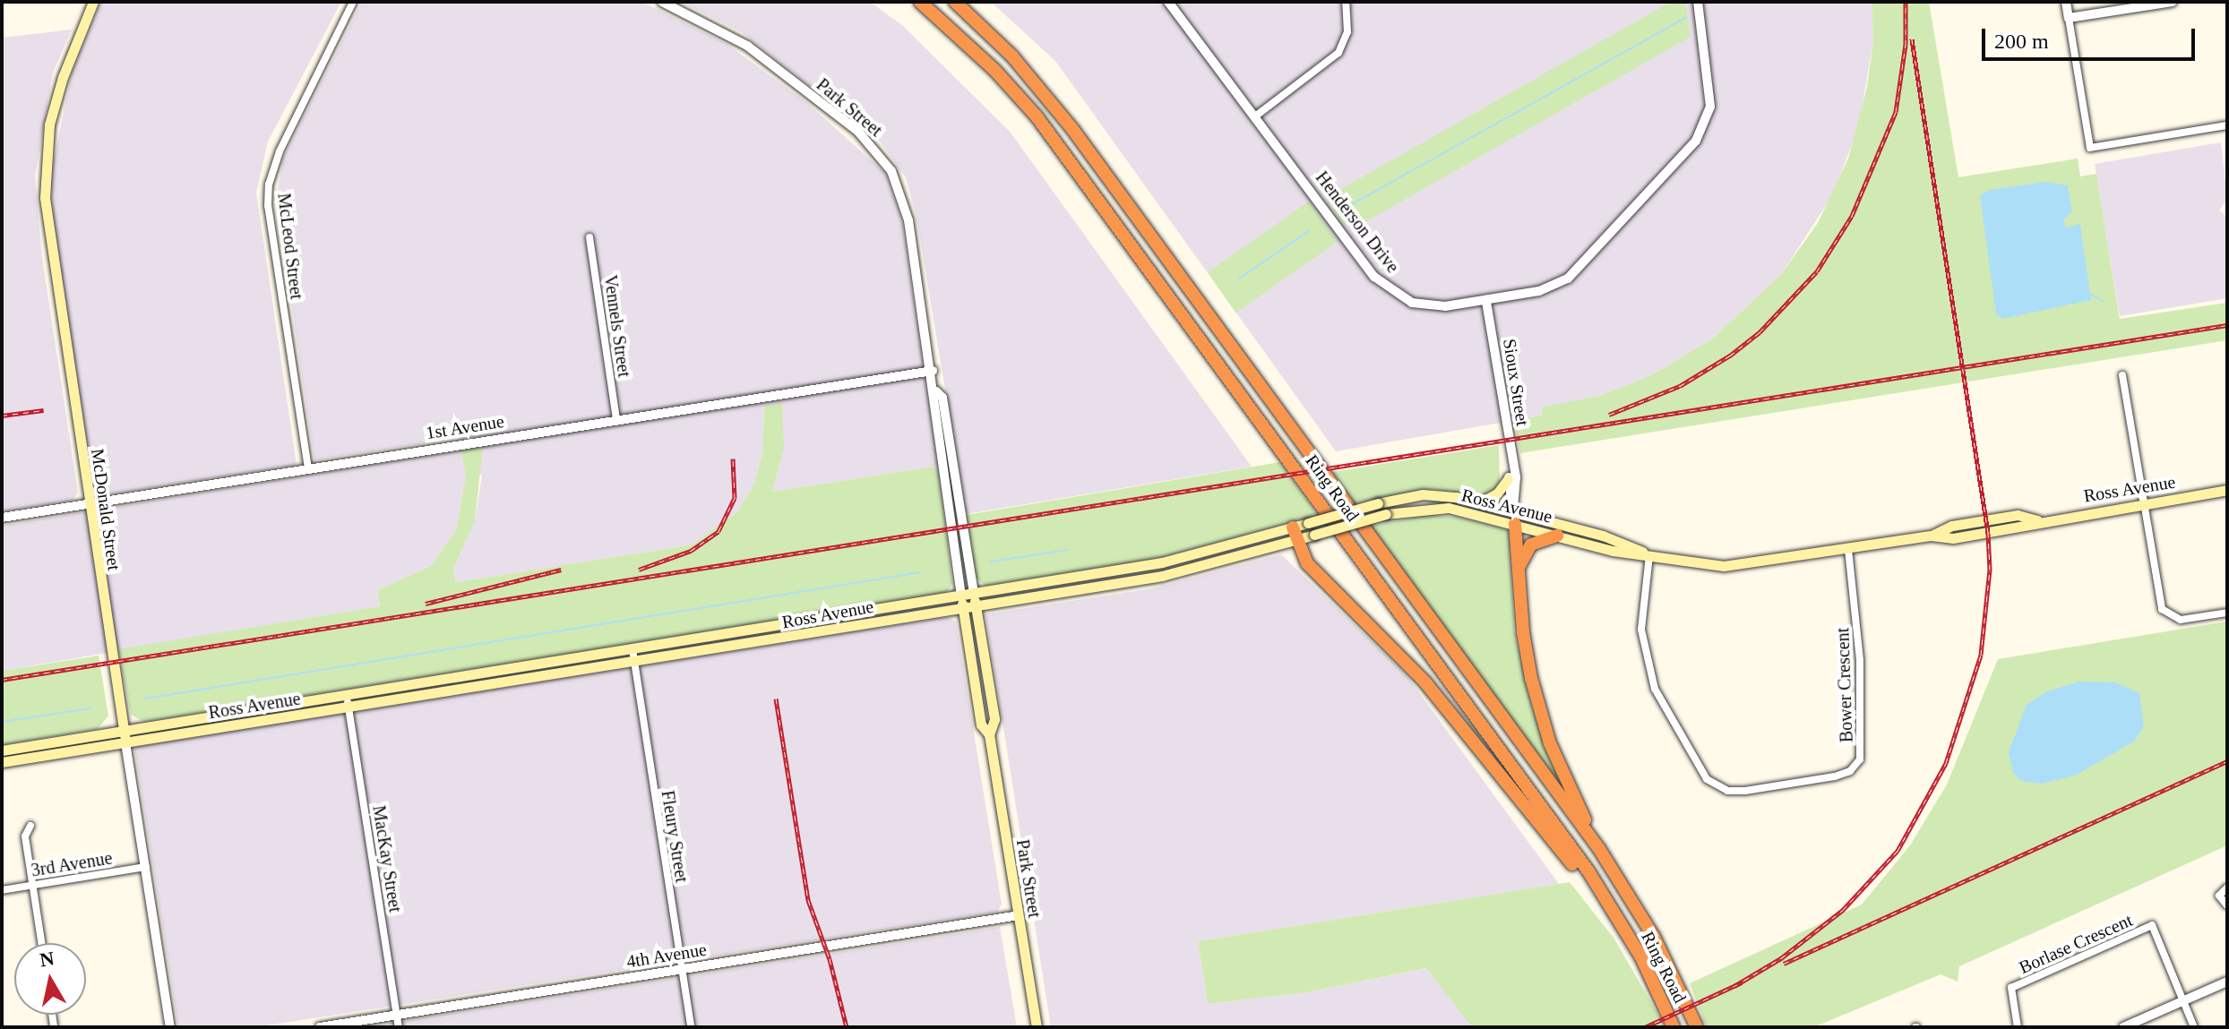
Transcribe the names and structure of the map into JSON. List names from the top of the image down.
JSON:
{
  "streets": {
    "highway": ["Ring Road"],
    "main road": ["Park Street", "Ross Avenue", "McDonald Street"],
    "street": [
      "Henderson Drive",
      "McLeod Street",
      "Vennels Street",
      "Sioux Street",
      "1st Avenue",
      "Bower Crescent",
      "Fleury Street",
      "MacKay Street",
      "3rd Avenue",
      "Borlase Crescent",
      "4th Avenue"
    ]
  },
  "crossings": [
    ["Park Street", "1st Avenue"],
    ["Park Street", "Ross Avenue"],
    ["Park Street", "4th Avenue"],
    ["Henderson Drive", "Sioux Street"],
    ["McLeod Street", "1st Avenue"],
    ["Vennels Street", "1st Avenue"],
    ["Sioux Street", "Ross Avenue"],
    ["1st Avenue", "McDonald Street"],
    ["Ross Avenue", "McDonald Street"],
    ["Ross Avenue", "Bower Crescent"],
    ["Ross Avenue", "Fleury Street"],
    ["Ross Avenue", "MacKay Street"],
    ["McDonald Street", "3rd Avenue"],
    ["Fleury Street", "4th Avenue"],
    ["MacKay Street", "4th Avenue"]
  ],
  "scale_bar": "200 m",
  "north": "top"
}
